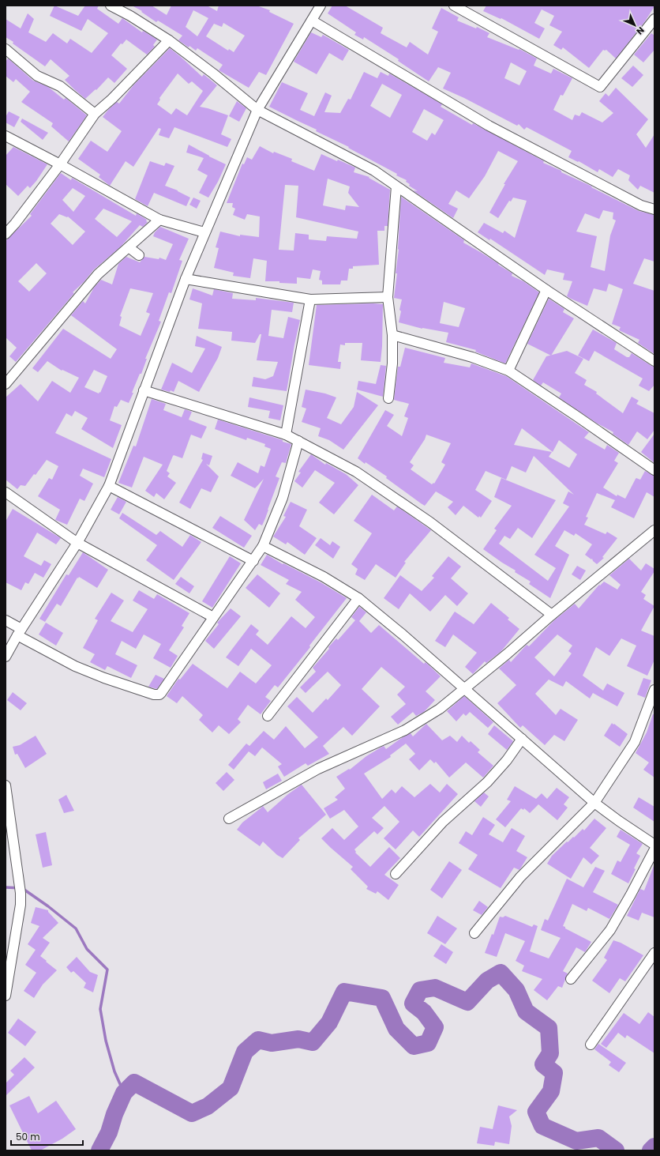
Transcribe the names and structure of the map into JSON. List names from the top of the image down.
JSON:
{
  "scale_bar": "50 m",
  "north": "bottom right"
}
